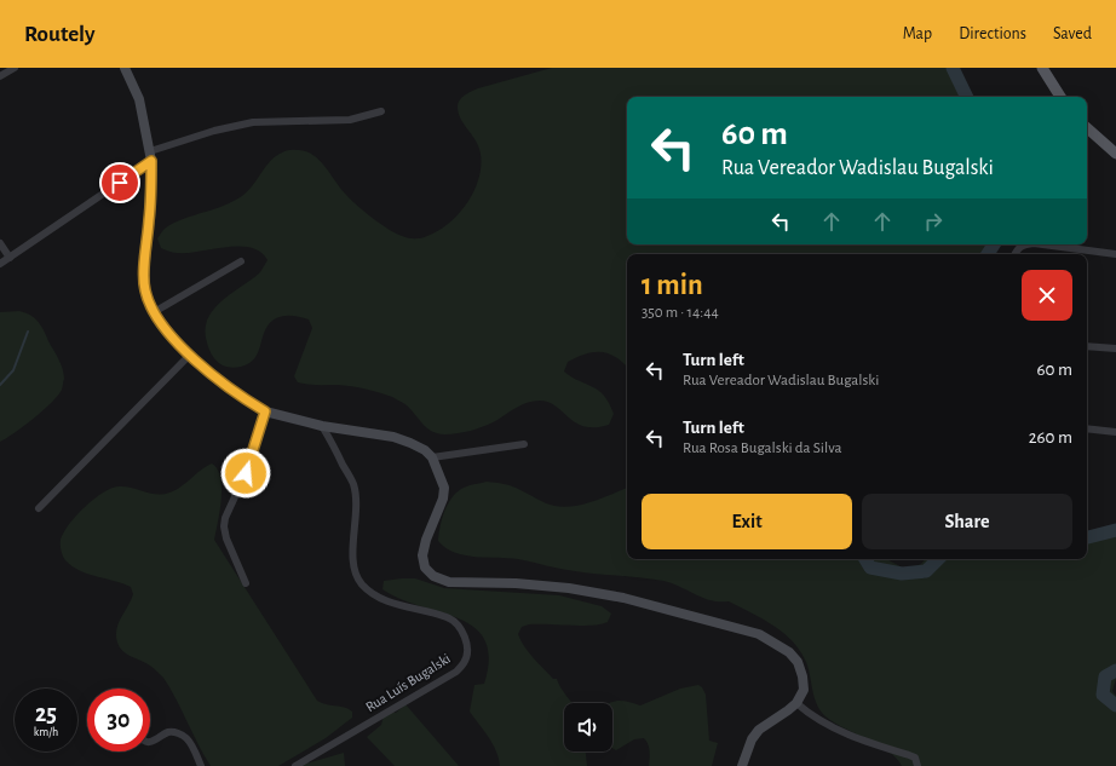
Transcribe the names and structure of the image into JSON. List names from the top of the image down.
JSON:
{
  "streets": {
    "street": ["Rua Luís Bugalski"]
  },
  "page": {
    "header": "Routely",
    "nav": ["Map", "Directions", "Saved"],
    "turn": ["60 m", "Rua Vereador Wadislau Bugalski"],
    "heading": ["1 min", "350 m · 14:44"],
    "list": [
      {
        "name": "Turn left",
        "note": "Rua Vereador Wadislau Bugalski",
        "value": "60 m"
      },
      {
        "name": "Turn left",
        "note": "Rua Rosa Bugalski da Silva",
        "value": "260 m"
      }
    ],
    "buttons": ["Exit", "Share"],
    "speed": "25 km/h",
    "limit": "30"
  }
}
